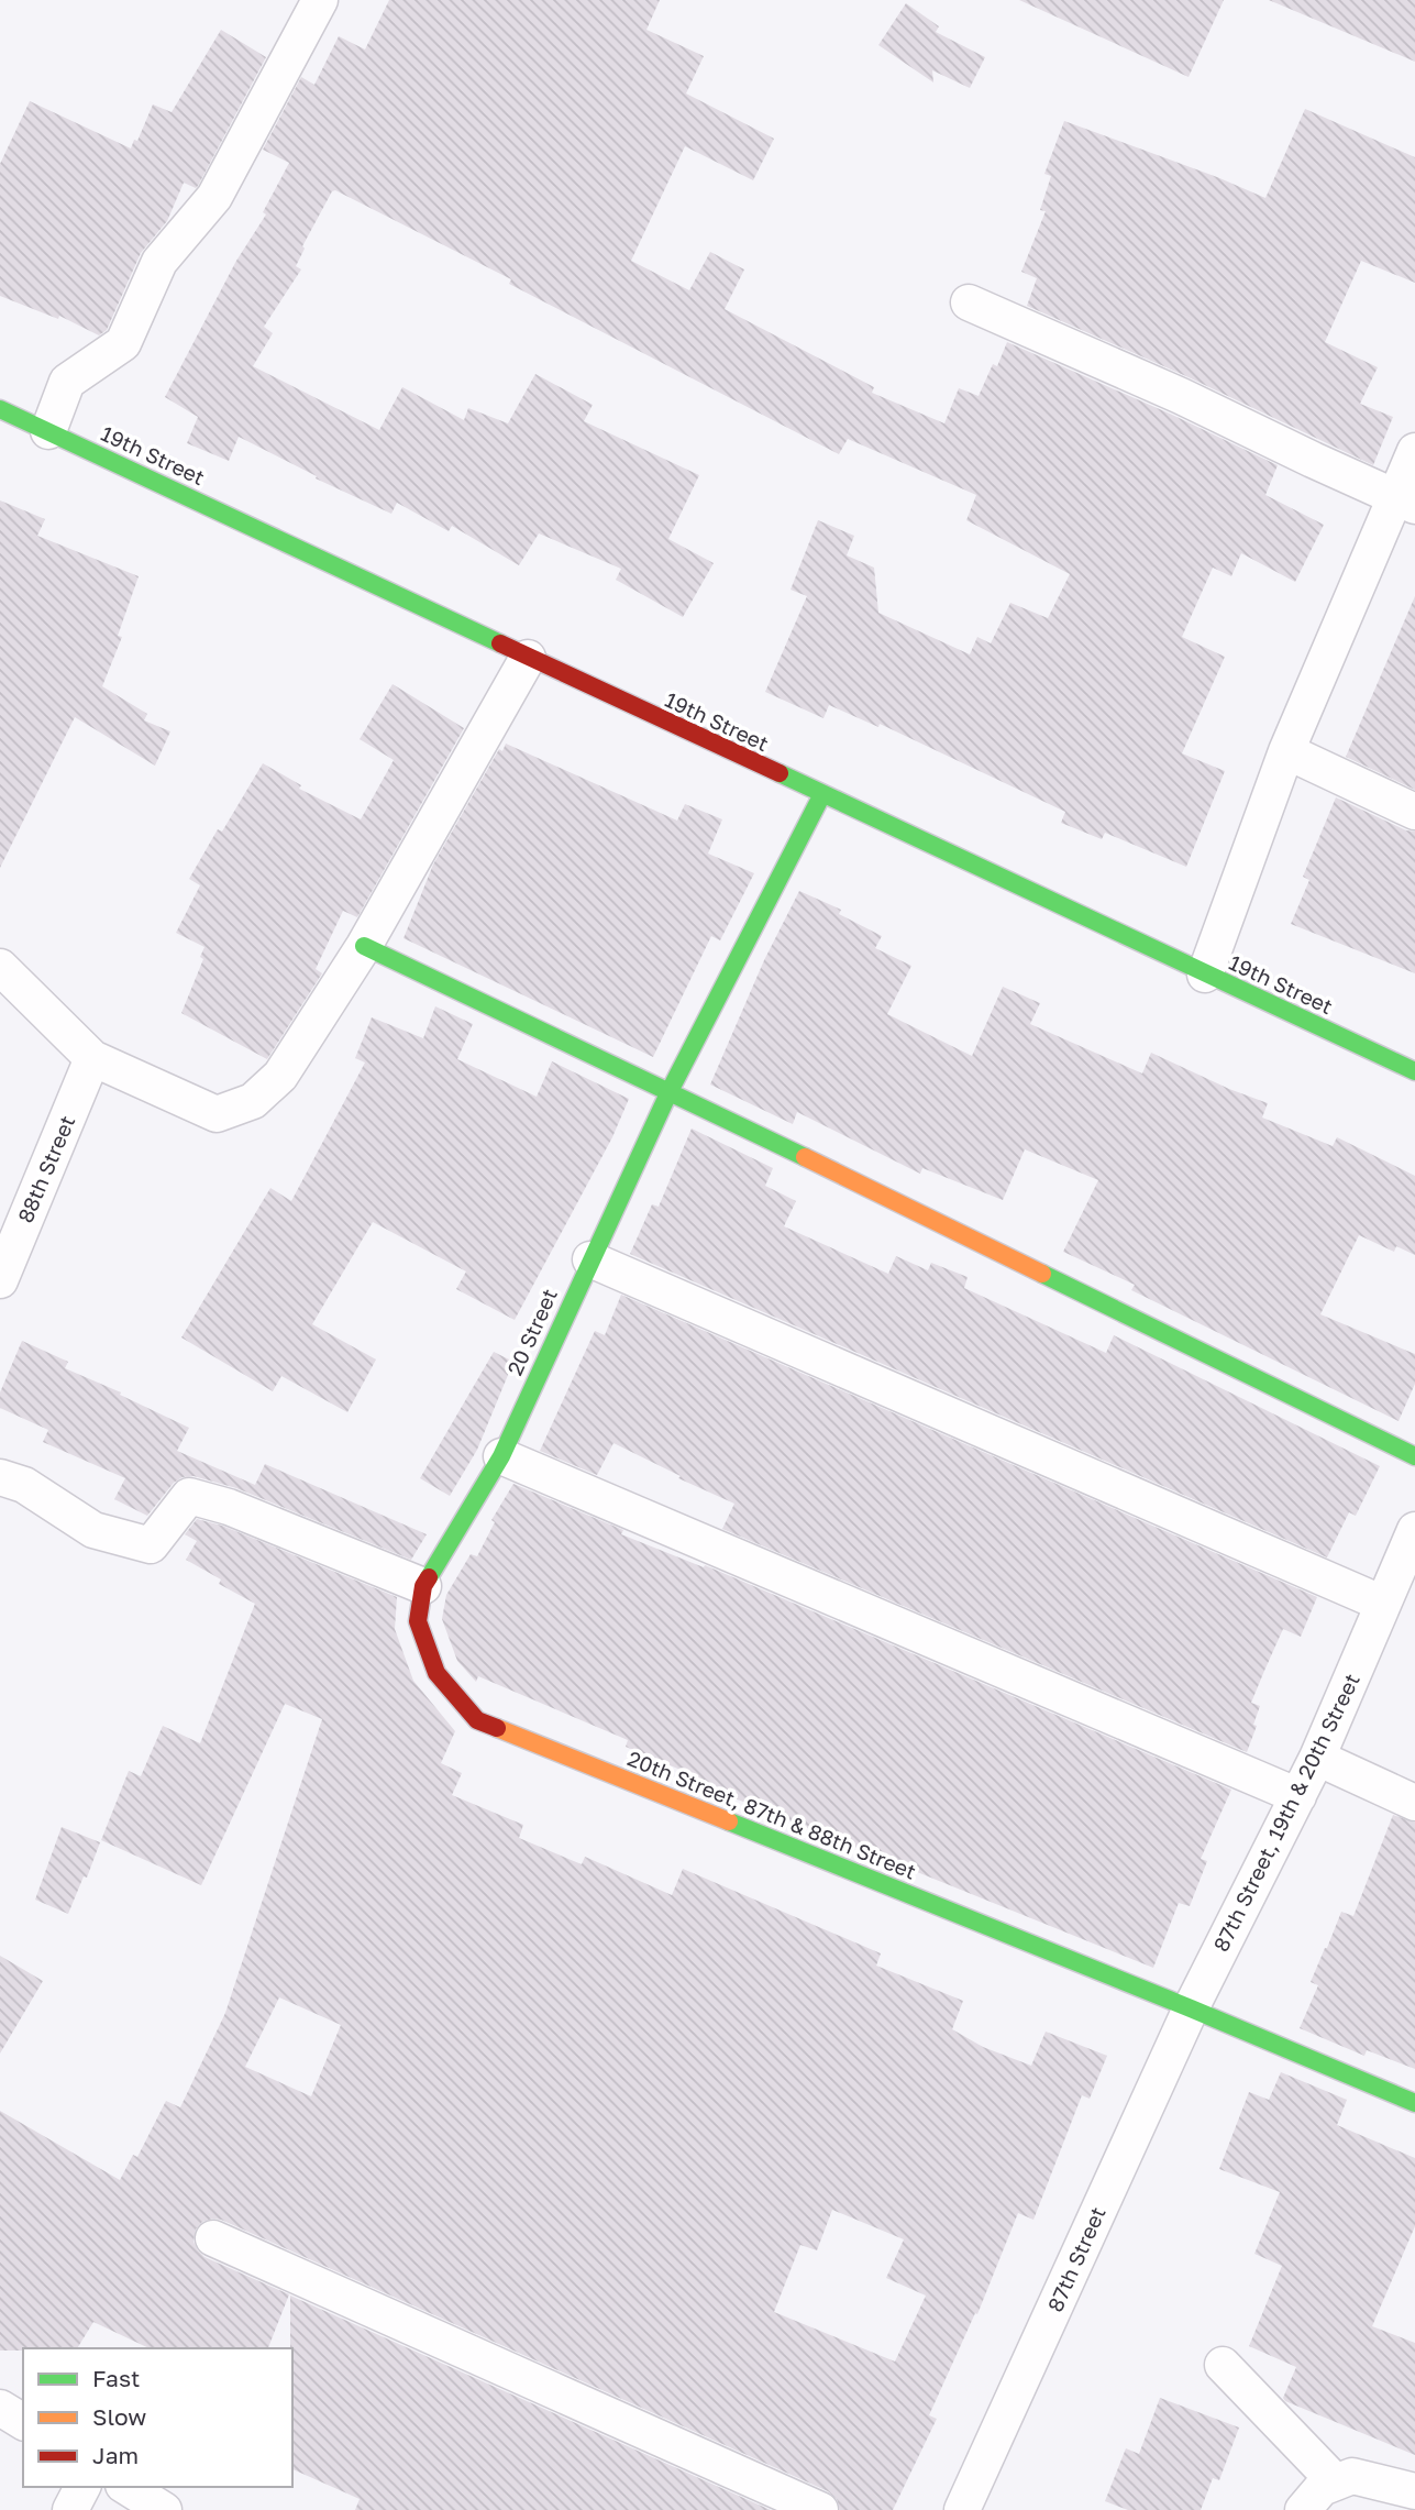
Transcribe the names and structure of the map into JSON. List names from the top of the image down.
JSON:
{
  "streets": {
    "street": [
      "19th Street",
      "88th Street",
      "20 Street",
      "87th Street, 19th & 20th Street",
      "20th Street, 87th & 88th Street",
      "87th Street"
    ]
  },
  "crossings": [
    ["19th Street", "20 Street"],
    ["20 Street", "20th Street, 87th & 88th Street"],
    ["87th Street, 19th & 20th Street", "20th Street, 87th & 88th Street"],
    ["87th Street, 19th & 20th Street", "87th Street"],
    ["20th Street, 87th & 88th Street", "87th Street"]
  ],
  "legend": ["Fast", "Slow", "Jam"]
}
